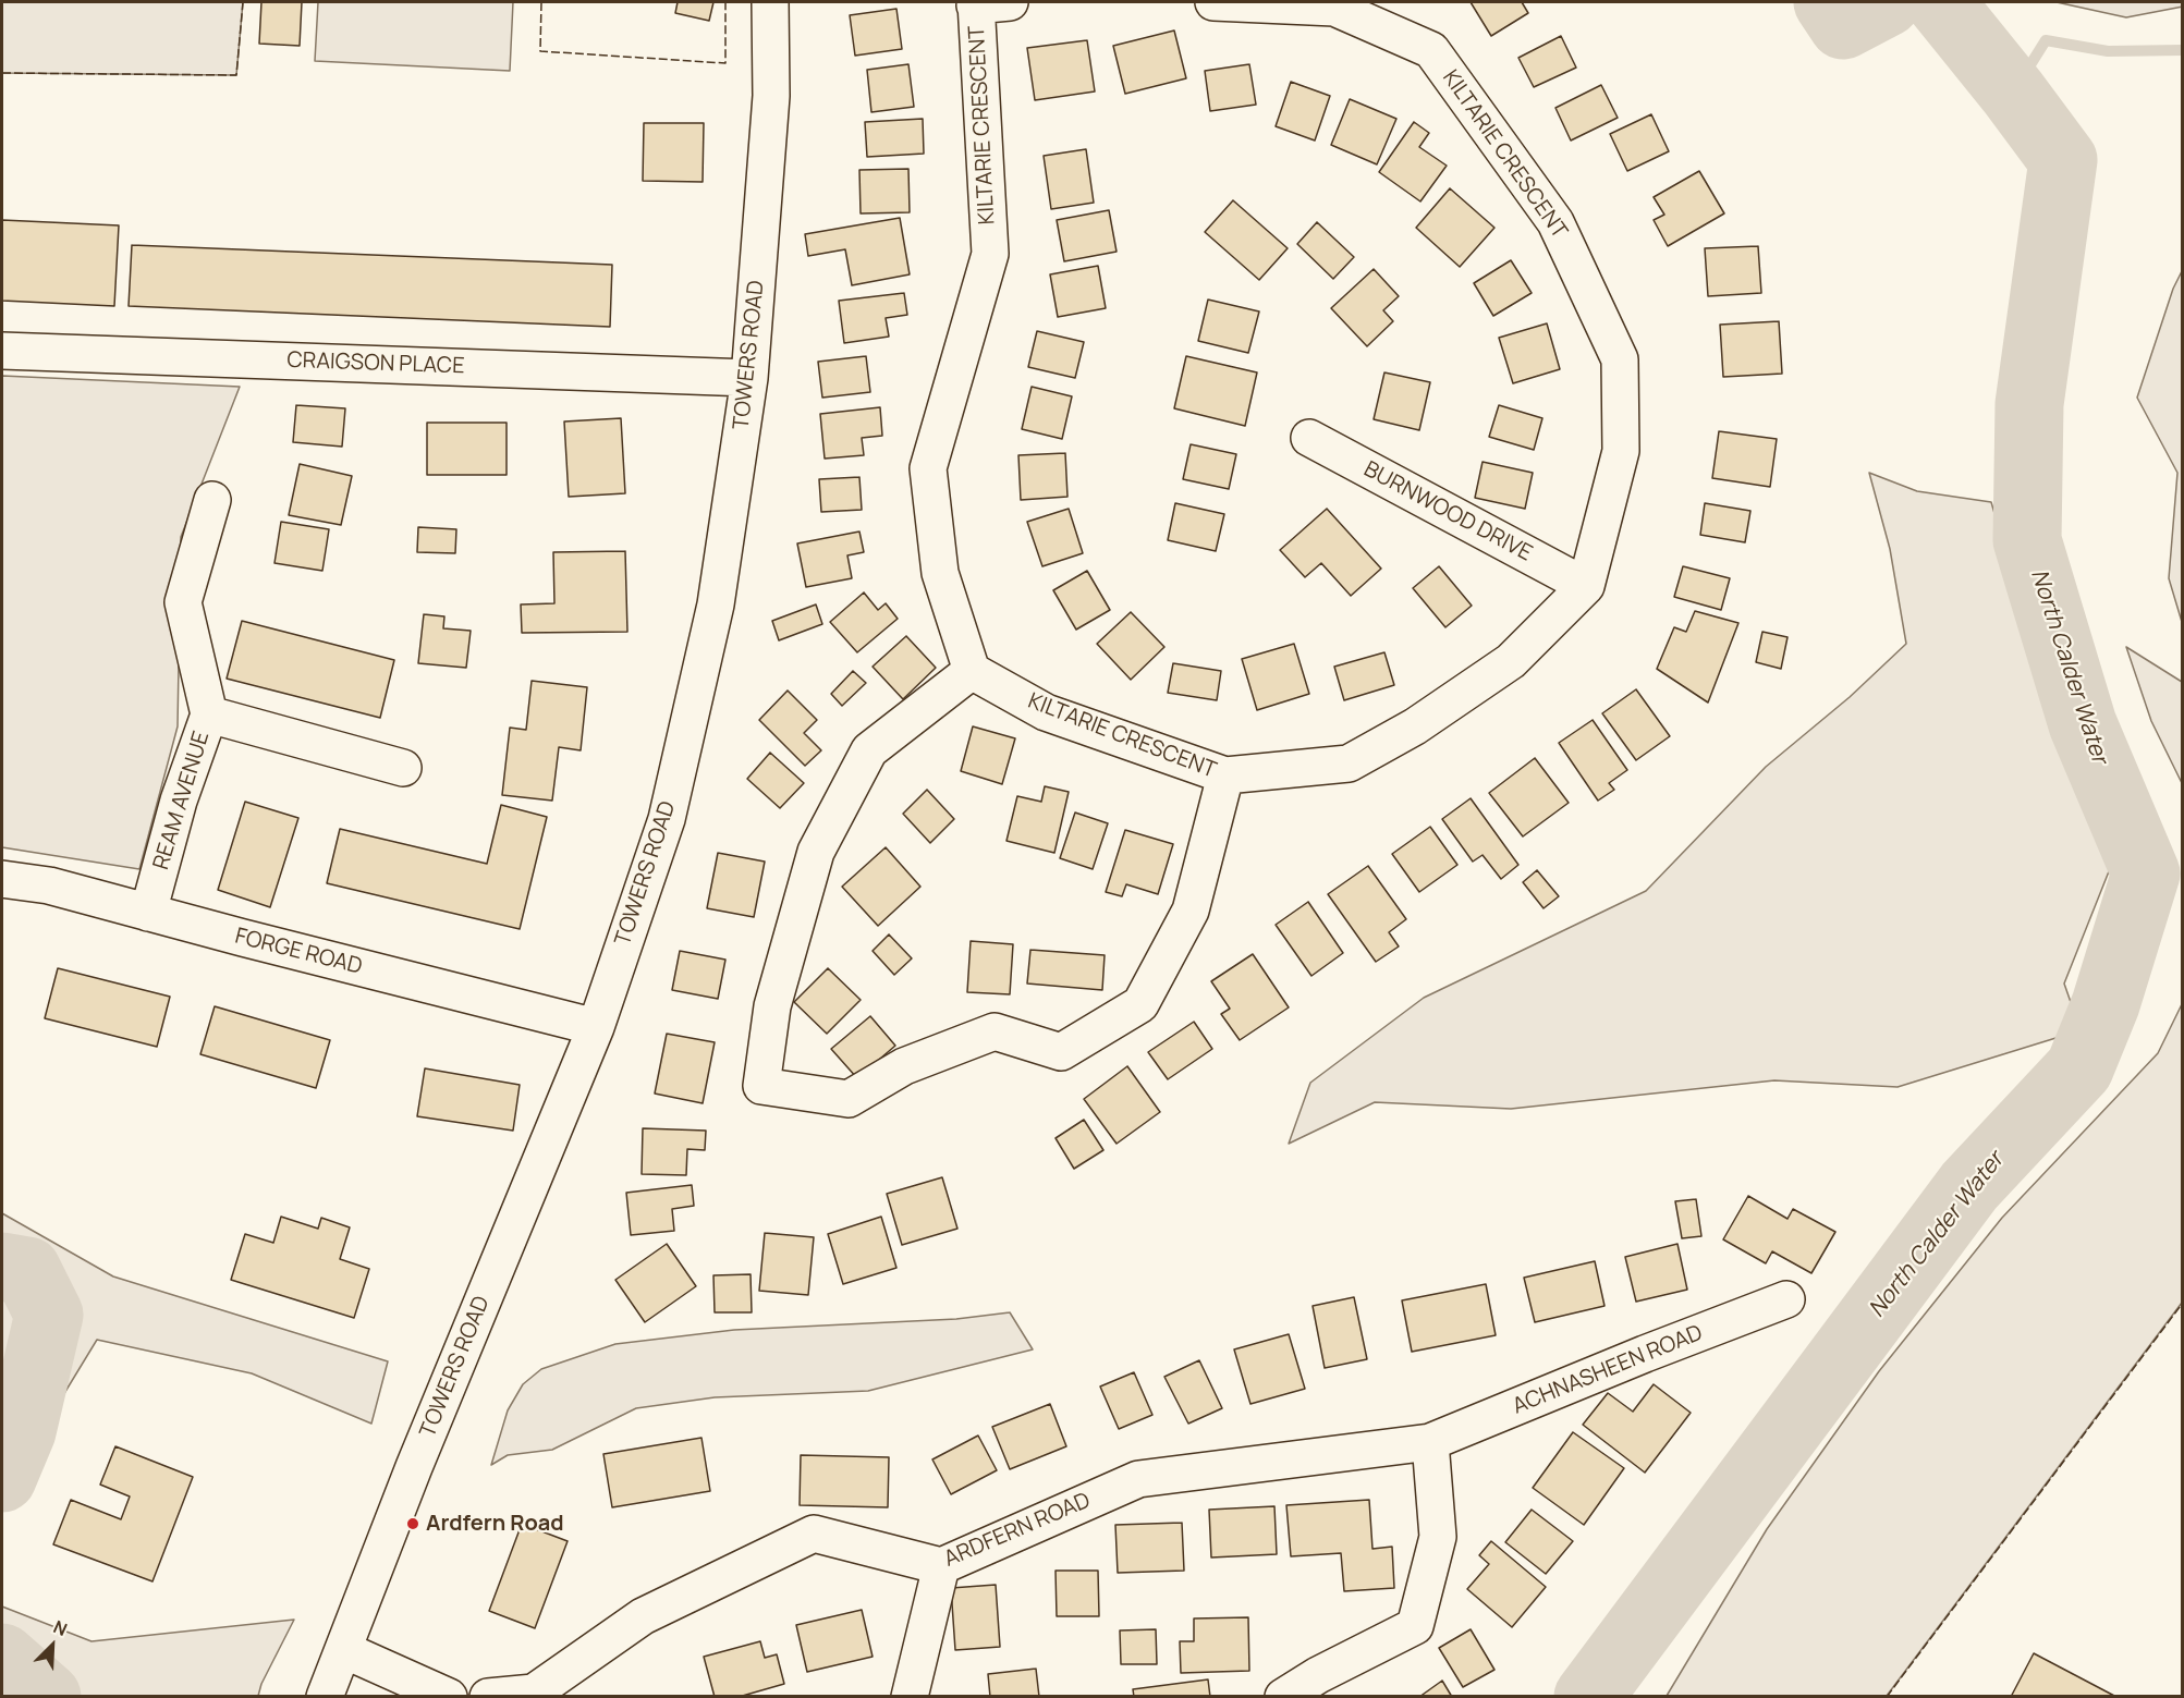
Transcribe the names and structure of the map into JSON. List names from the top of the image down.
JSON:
{
  "streets": {
    "street": [
      "KILTARIE CRESCENT",
      "TOWERS ROAD",
      "CRAIGSON PLACE",
      "BURNWOOD DRIVE",
      "REAM AVENUE",
      "FORGE ROAD",
      "ACHNASHEEN ROAD",
      "ARDFERN ROAD"
    ]
  },
  "crossings": [
    ["KILTARIE CRESCENT", "BURNWOOD DRIVE"],
    ["TOWERS ROAD", "CRAIGSON PLACE"],
    ["TOWERS ROAD", "FORGE ROAD"],
    ["REAM AVENUE", "FORGE ROAD"],
    ["ACHNASHEEN ROAD", "ARDFERN ROAD"]
  ],
  "water": ["North Calder Water"],
  "places": ["Ardfern Road"],
  "north": "top right"
}
